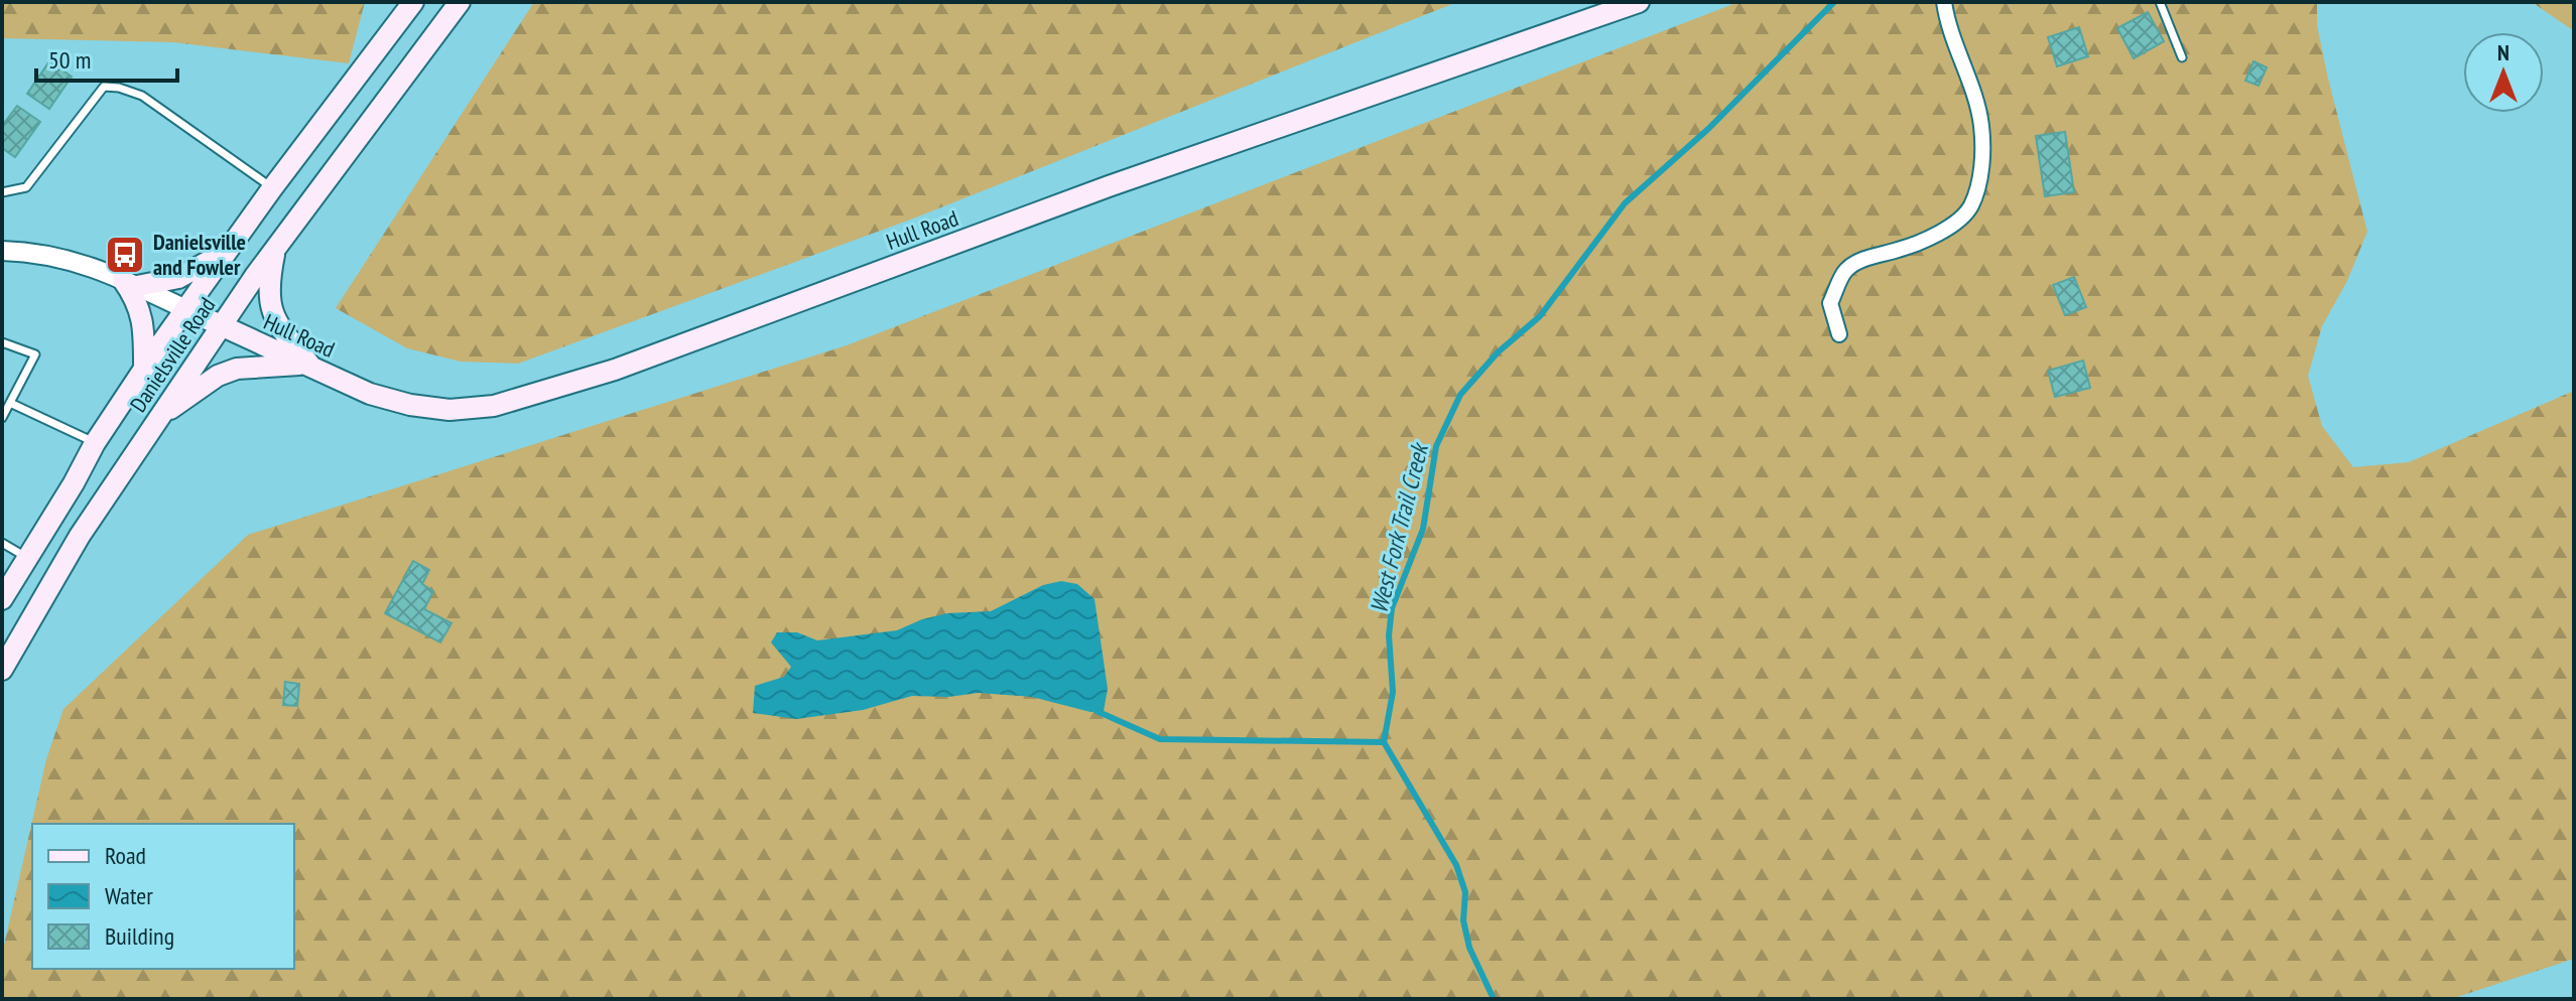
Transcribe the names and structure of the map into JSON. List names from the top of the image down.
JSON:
{
  "streets": {
    "main road": ["Hull Road", "Danielsville Road"]
  },
  "crossings": [
    ["Hull Road", "Danielsville Road"]
  ],
  "water": ["West Fork Trail Creek"],
  "places": {
    "bus stop": ["Danielsville and Fowler"]
  },
  "legend": ["Road", "Water", "Building"],
  "scale_bar": "50 m",
  "north": "top"
}
